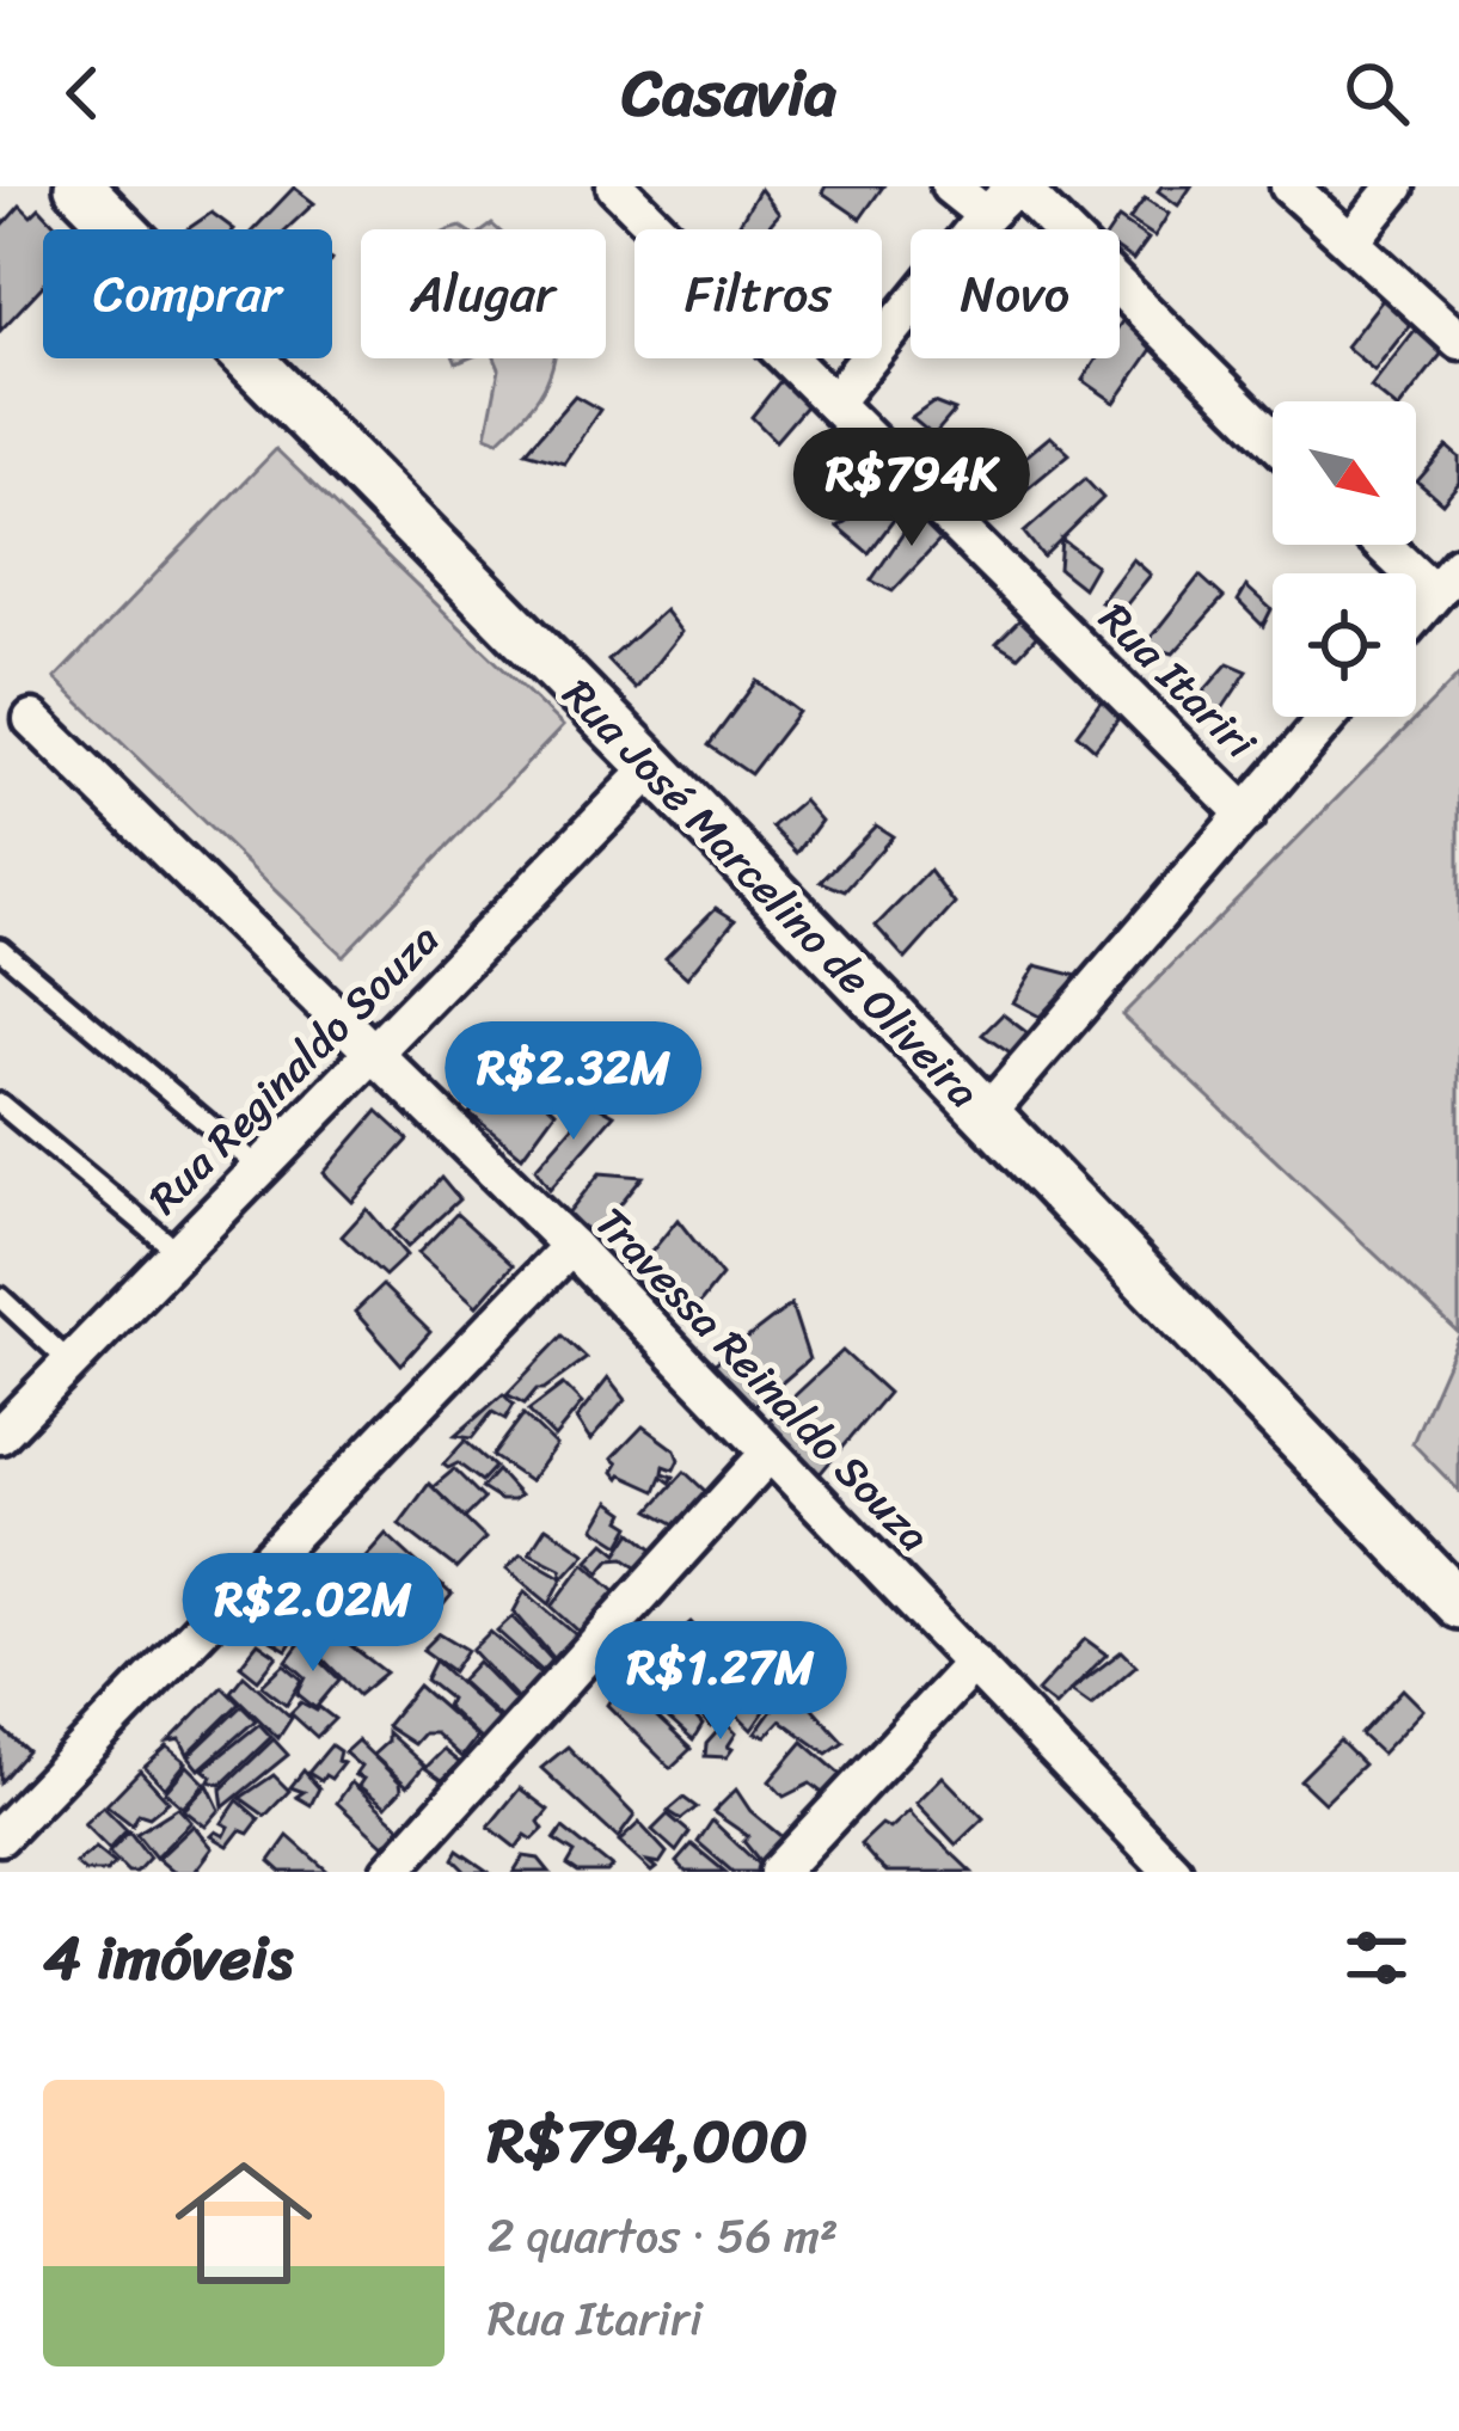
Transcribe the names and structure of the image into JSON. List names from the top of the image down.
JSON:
{
  "streets": {
    "street": [
      "Rua Itariri",
      "Rua José Marcelino de Oliveira",
      "Rua Reginaldo Souza",
      "Travessa Reinaldo Souza"
    ]
  },
  "crossings": [
    ["Rua José Marcelino de Oliveira", "Rua Reginaldo Souza"],
    ["Rua Reginaldo Souza", "Travessa Reinaldo Souza"]
  ],
  "north": "bottom right",
  "page": {
    "header": "Casavia",
    "chip": [
      "Comprar",
      "Alugar",
      "Filtros",
      "Novo"
    ],
    "price": [
      "R$794K",
      "R$2.32M",
      "R$2.02M",
      "R$1.27M"
    ],
    "heading": "4 imóveis",
    "list": [
      {
        "name": "R$794,000",
        "note": "2 quartos · 56 m² · Rua Itariri"
      }
    ]
  }
}
